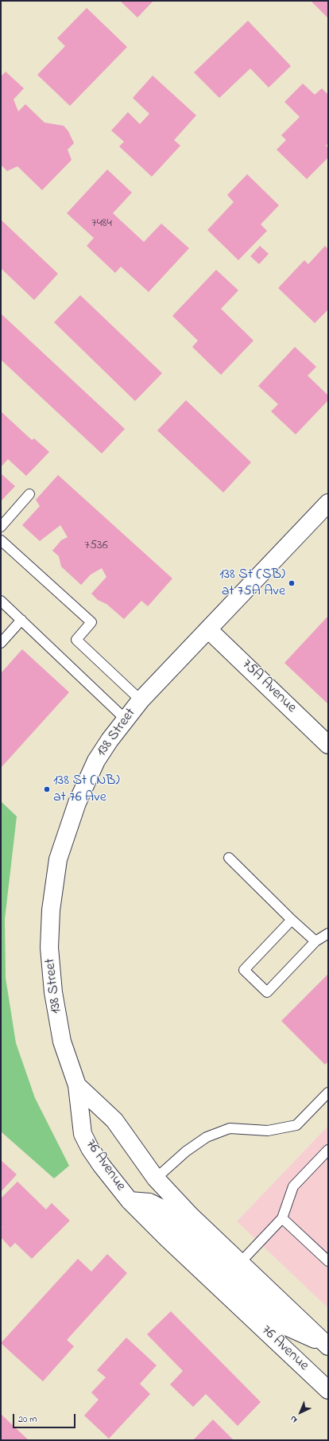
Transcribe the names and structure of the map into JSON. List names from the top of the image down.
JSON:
{
  "streets": {
    "main road": ["75A Avenue", "138 Street", "76 Avenue"]
  },
  "crossings": [
    ["75A Avenue", "138 Street"],
    ["138 Street", "76 Avenue"]
  ],
  "places": ["138 St (SB) at 75A Ave", "138 St (NB) at 76 Ave"],
  "house_numbers": ["7484", "7536"],
  "scale_bar": "20 m",
  "north": "bottom left"
}
